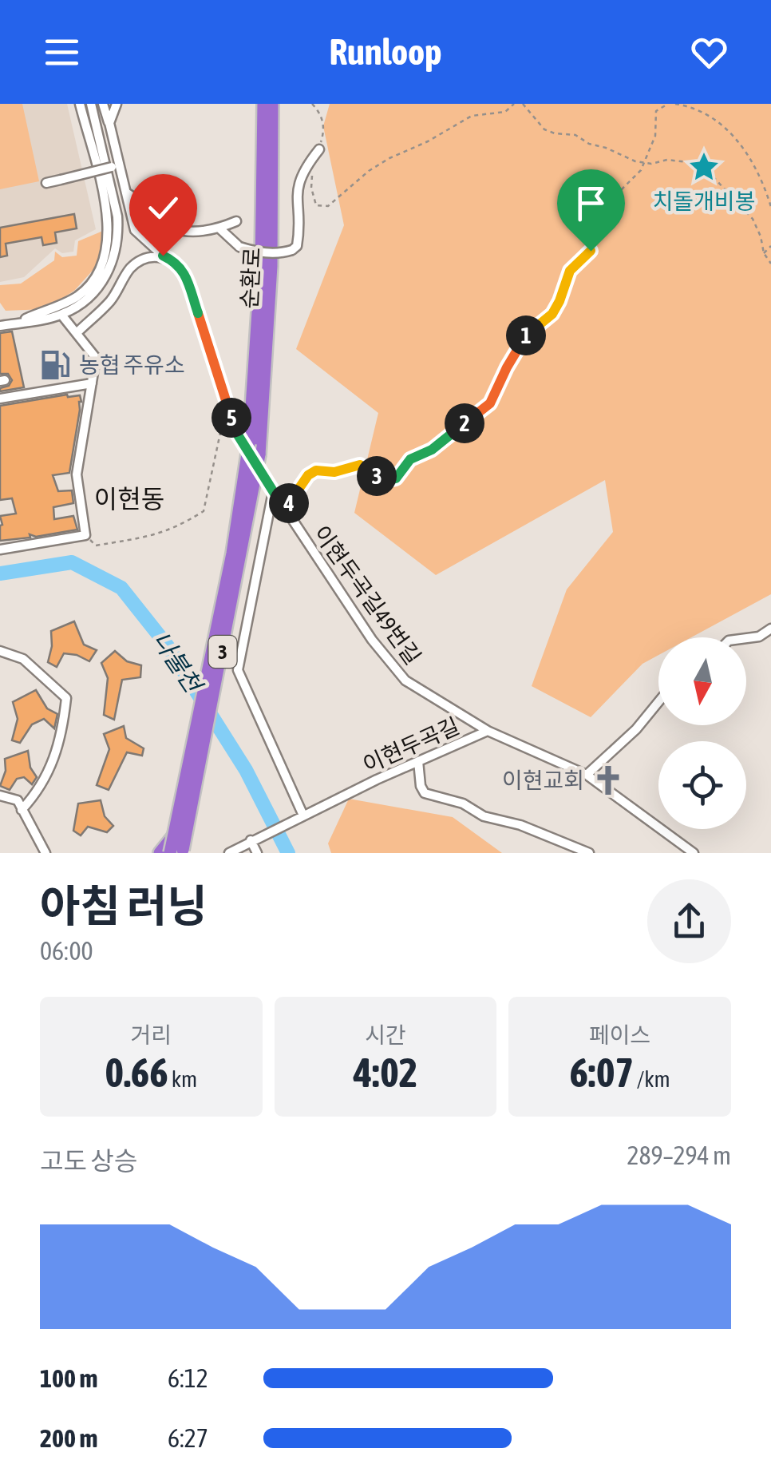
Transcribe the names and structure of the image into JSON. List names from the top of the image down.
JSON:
{
  "streets": {
    "highway": ["순환로", "3"],
    "street": ["이현두곡길49번길", "이현두곡길"]
  },
  "crossings": [
    ["순환로", "3"],
    ["이현두곡길49번길", "이현두곡길"]
  ],
  "districts": ["이현동"],
  "water": ["나불천"],
  "places": {
    "place": ["치돌개비봉"],
    "fuel station": ["농협 주유소"],
    "church": ["이현교회"]
  },
  "north": "bottom",
  "page": {
    "header": "Runloop",
    "pins": [
      "1",
      "5",
      "2",
      "3",
      "4"
    ],
    "heading": ["아침 러닝", "06:00"],
    "stats": [
      ["거리", "0.66 km"],
      ["시간", "4:02"],
      ["페이스", "6:07 /km"]
    ],
    "chart": ["고도 상승", "289–294 m"],
    "list": [
      {
        "name": "100 m",
        "note": "6:12"
      },
      {
        "name": "200 m",
        "note": "6:27"
      }
    ]
  }
}
